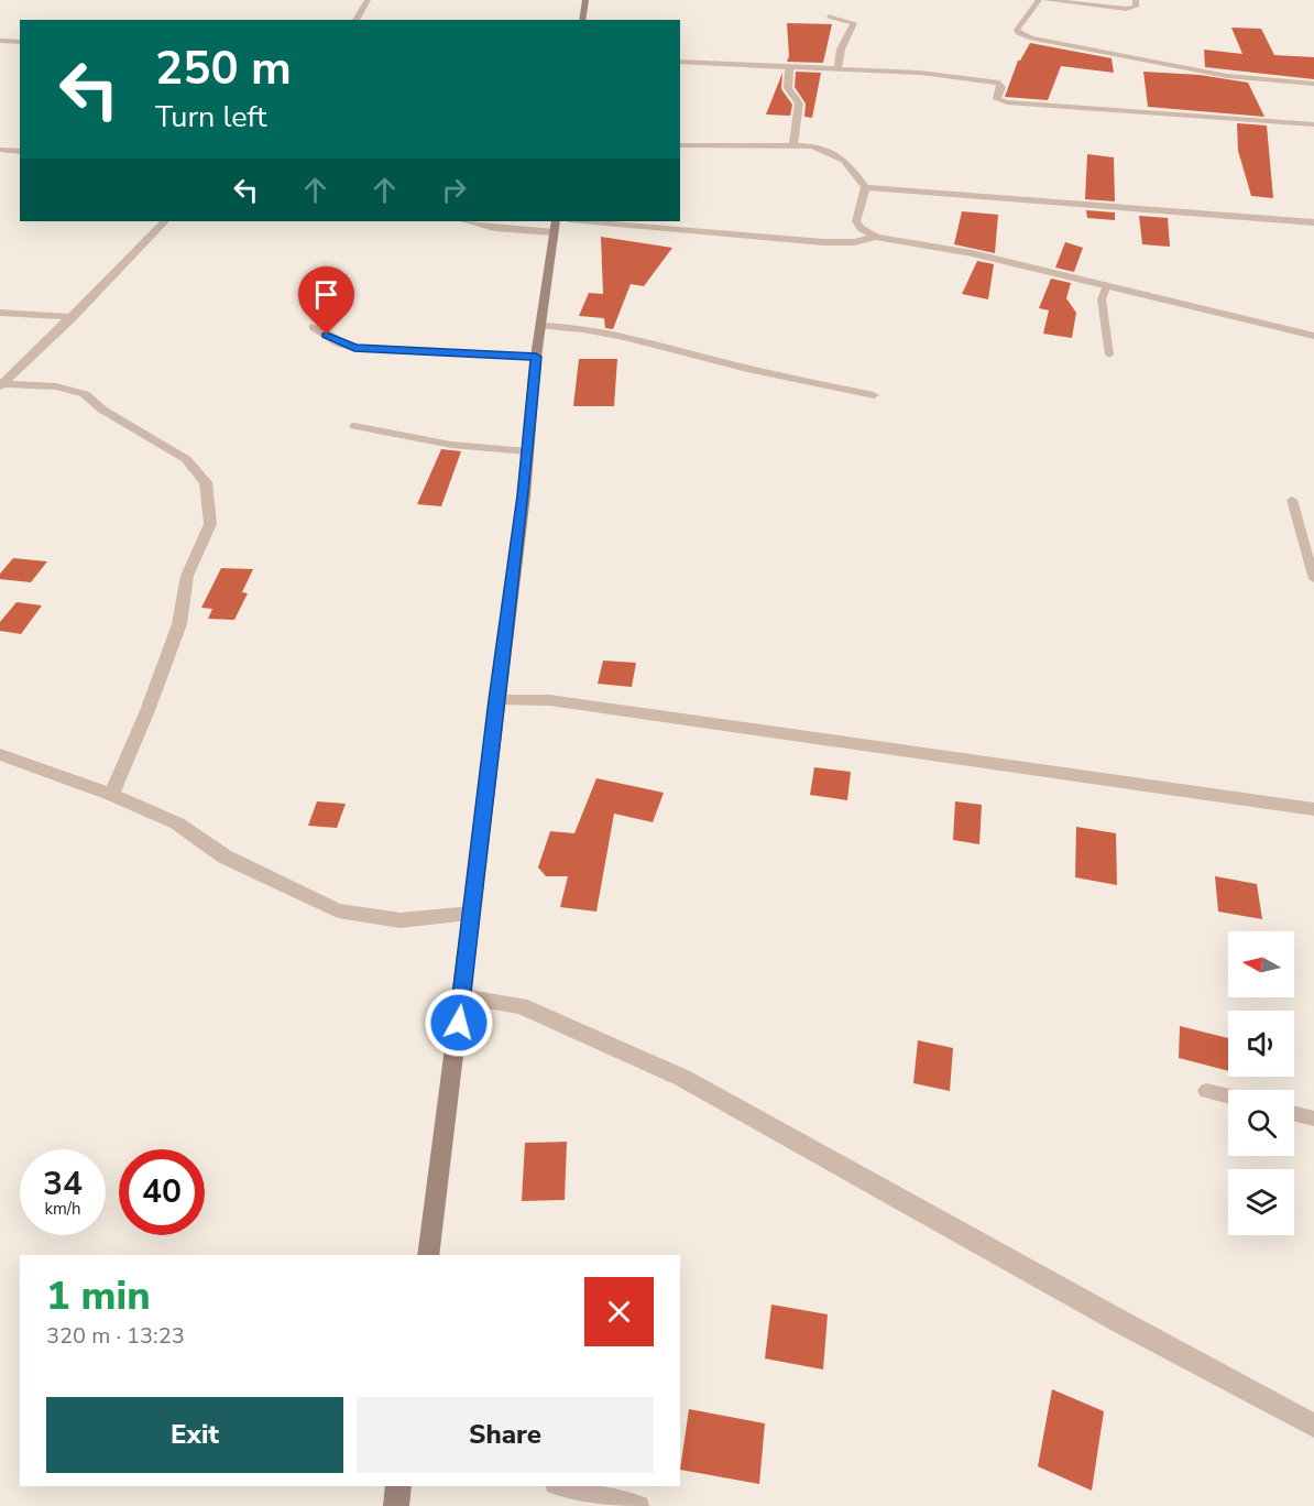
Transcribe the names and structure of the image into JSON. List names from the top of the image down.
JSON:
{
  "north": "left",
  "page": {
    "turn": ["250 m", "Turn left"],
    "speed": "34 km/h",
    "limit": "40",
    "heading": ["1 min", "320 m · 13:23"],
    "buttons": ["Exit", "Share"]
  }
}
